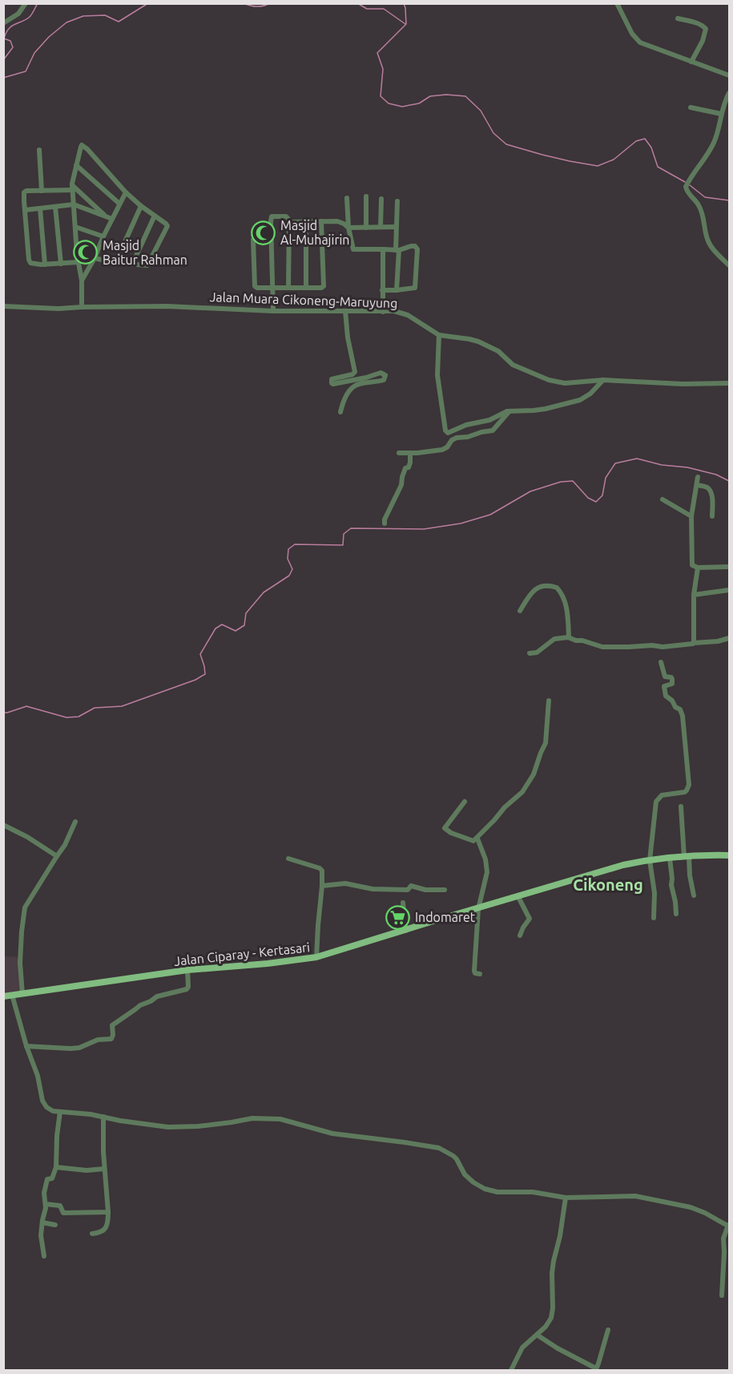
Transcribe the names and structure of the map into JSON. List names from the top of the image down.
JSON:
{
  "streets": {
    "main road": ["Jalan Ciparay - Kertasari"],
    "street": ["Jalan Muara Cikoneng-Maruyung"]
  },
  "districts": ["Cikoneng"],
  "places": {
    "mosque": ["Masjid Al-Muhajirin", "Masjid Baitur Rahman"],
    "supermarket": ["Indomaret"]
  }
}
